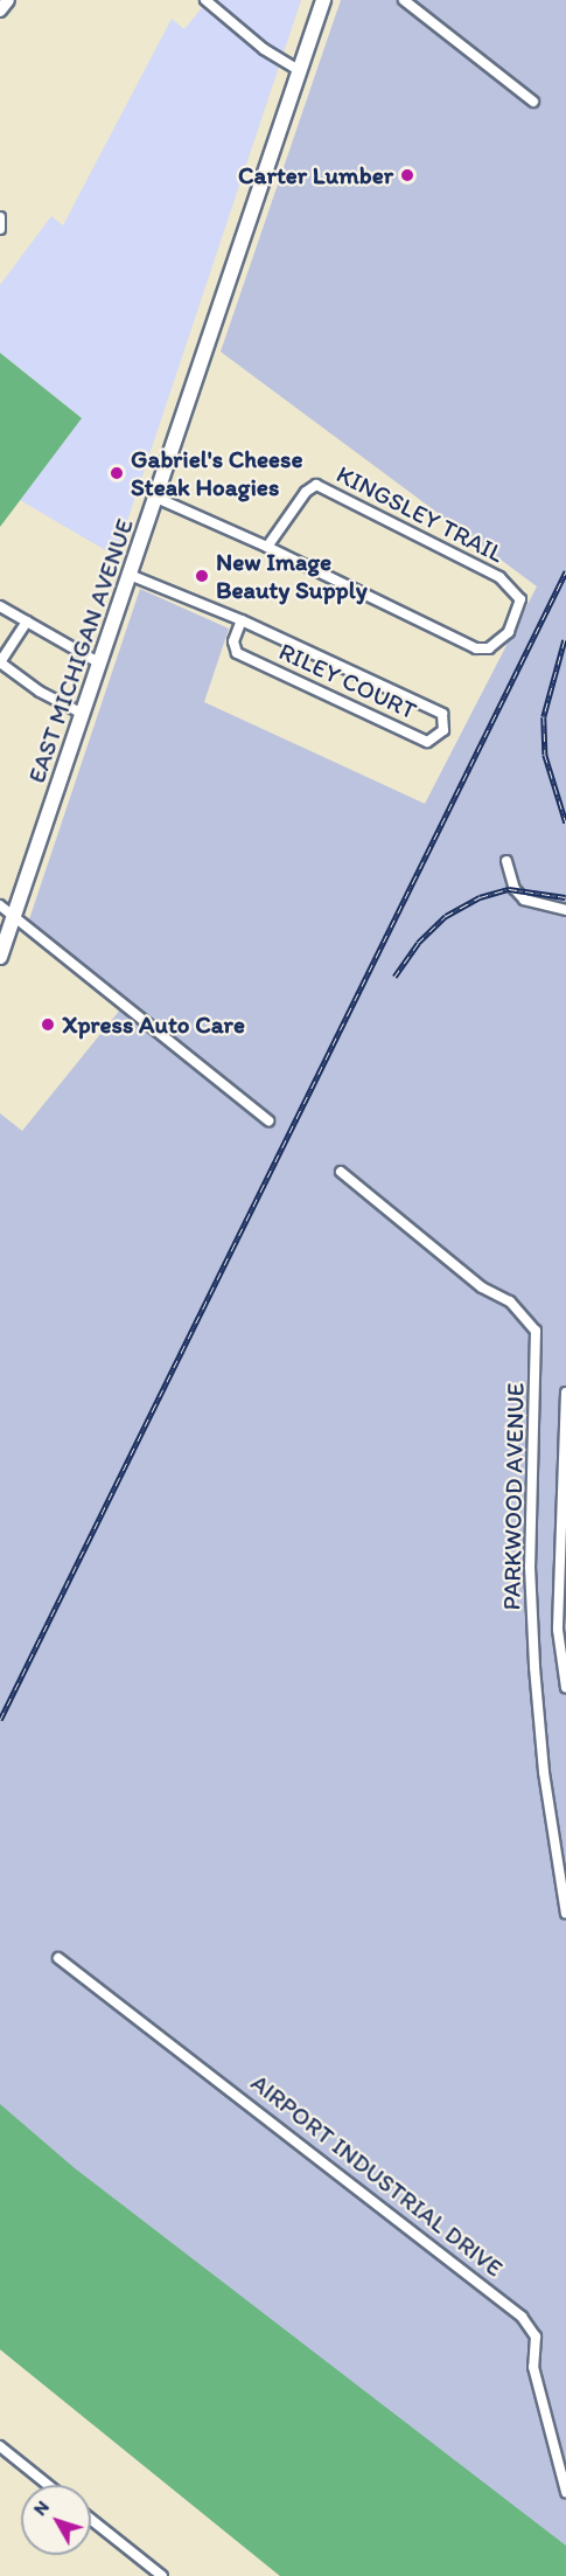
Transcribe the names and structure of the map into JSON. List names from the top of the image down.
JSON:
{
  "streets": {
    "main road": ["EAST MICHIGAN AVENUE"],
    "street": [
      "KINGSLEY TRAIL",
      "RILEY COURT",
      "PARKWOOD AVENUE",
      "AIRPORT INDUSTRIAL DRIVE"
    ]
  },
  "crossings": [
    ["KINGSLEY TRAIL", "EAST MICHIGAN AVENUE"],
    ["EAST MICHIGAN AVENUE", "RILEY COURT"]
  ],
  "places": [
    "Carter Lumber",
    "Gabriel's Cheese Steak Hoagies",
    "New Image Beauty Supply",
    "Xpress Auto Care"
  ],
  "north": "top left"
}
